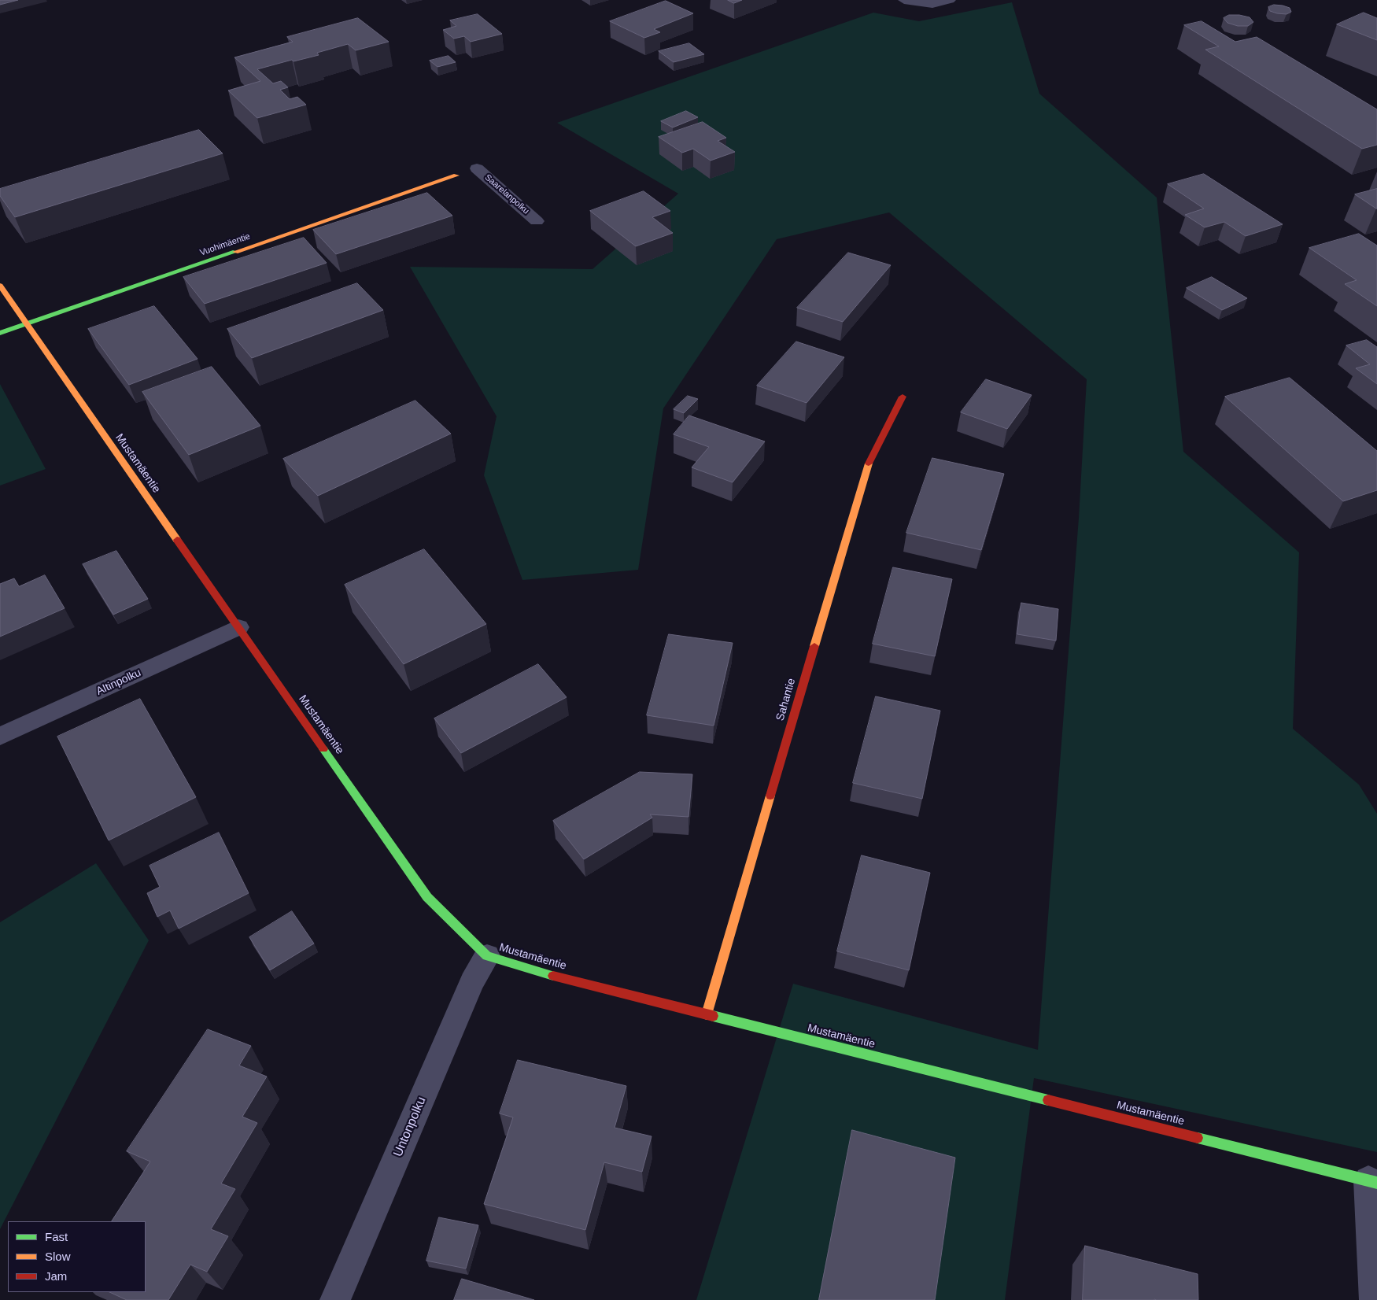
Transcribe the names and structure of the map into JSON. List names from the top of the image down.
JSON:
{
  "streets": {
    "street": [
      "Saarelanpolku",
      "Vuohimäentie",
      "Mustamäentie",
      "Altinpolku",
      "Sahantie",
      "Untonpolku"
    ]
  },
  "crossings": [
    ["Vuohimäentie", "Mustamäentie"],
    ["Mustamäentie", "Altinpolku"],
    ["Mustamäentie", "Sahantie"],
    ["Mustamäentie", "Untonpolku"]
  ],
  "legend": ["Fast", "Slow", "Jam"]
}
